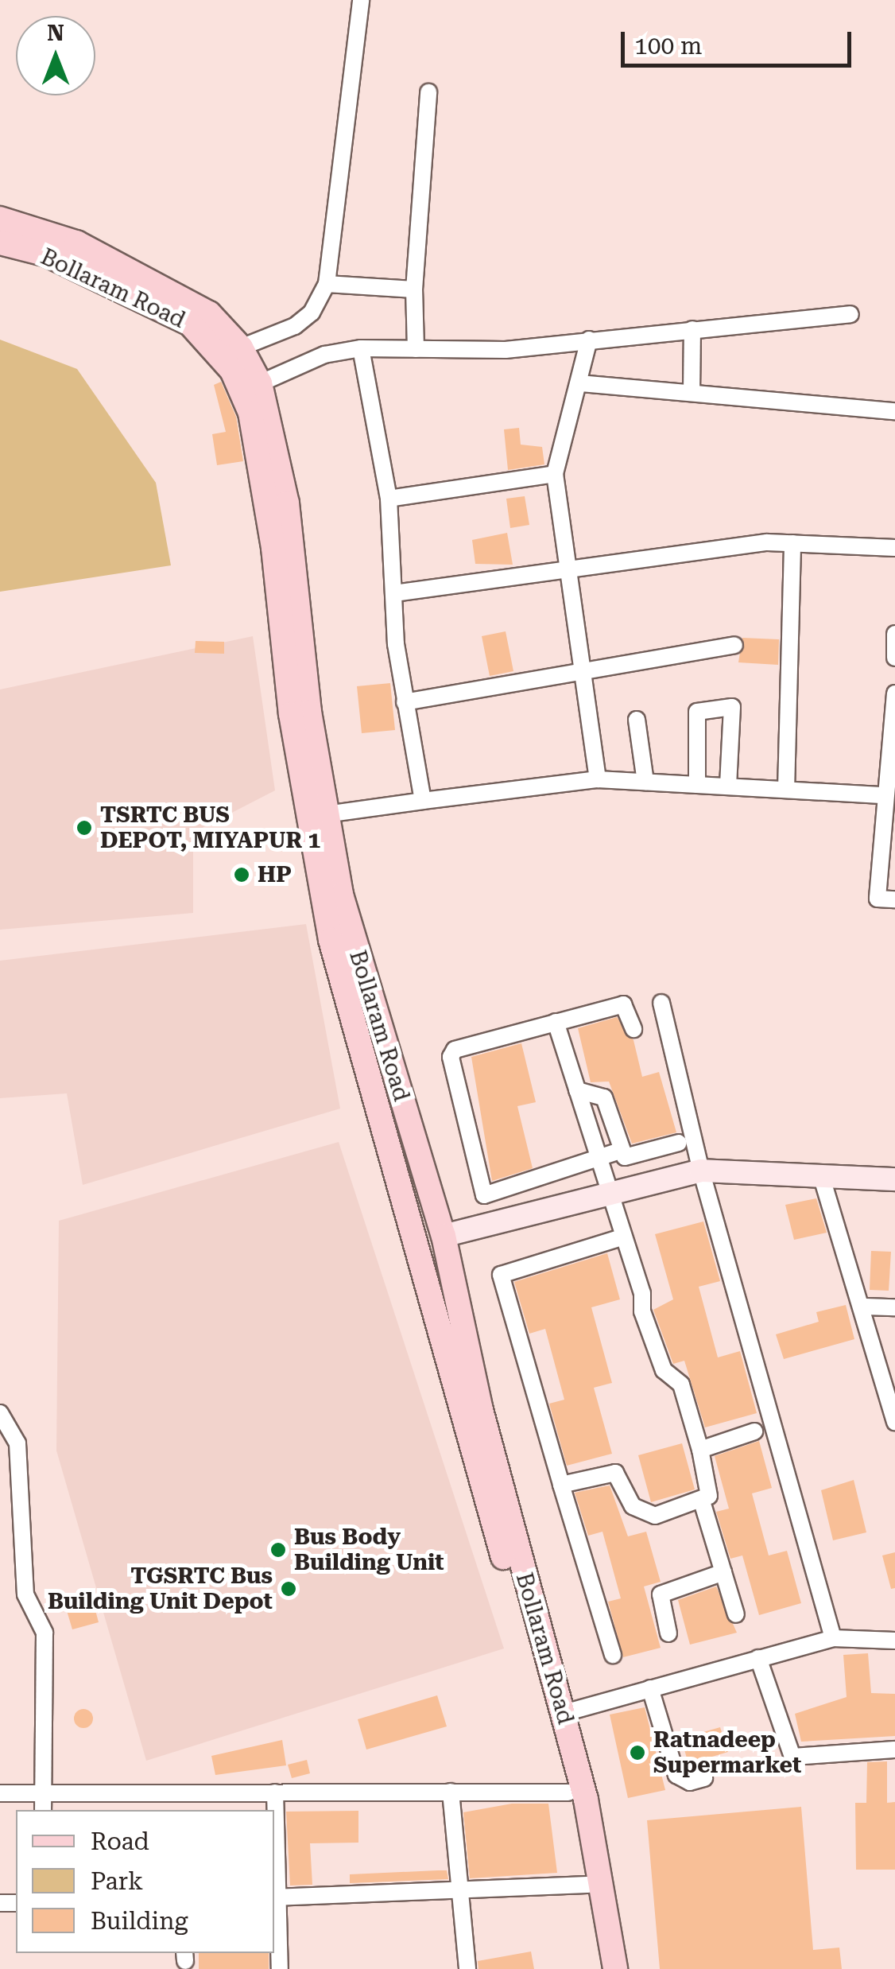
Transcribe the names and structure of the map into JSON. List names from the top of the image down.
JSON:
{
  "streets": {
    "main road": ["Bollaram Road"]
  },
  "places": [
    "TSRTC BUS DEPOT, MIYAPUR 1",
    "HP",
    "Bus Body Building Unit",
    "TGSRTC Bus Building Unit Depot",
    "Ratnadeep Supermarket"
  ],
  "legend": ["Road", "Park", "Building"],
  "scale_bar": "100 m",
  "north": "top"
}
